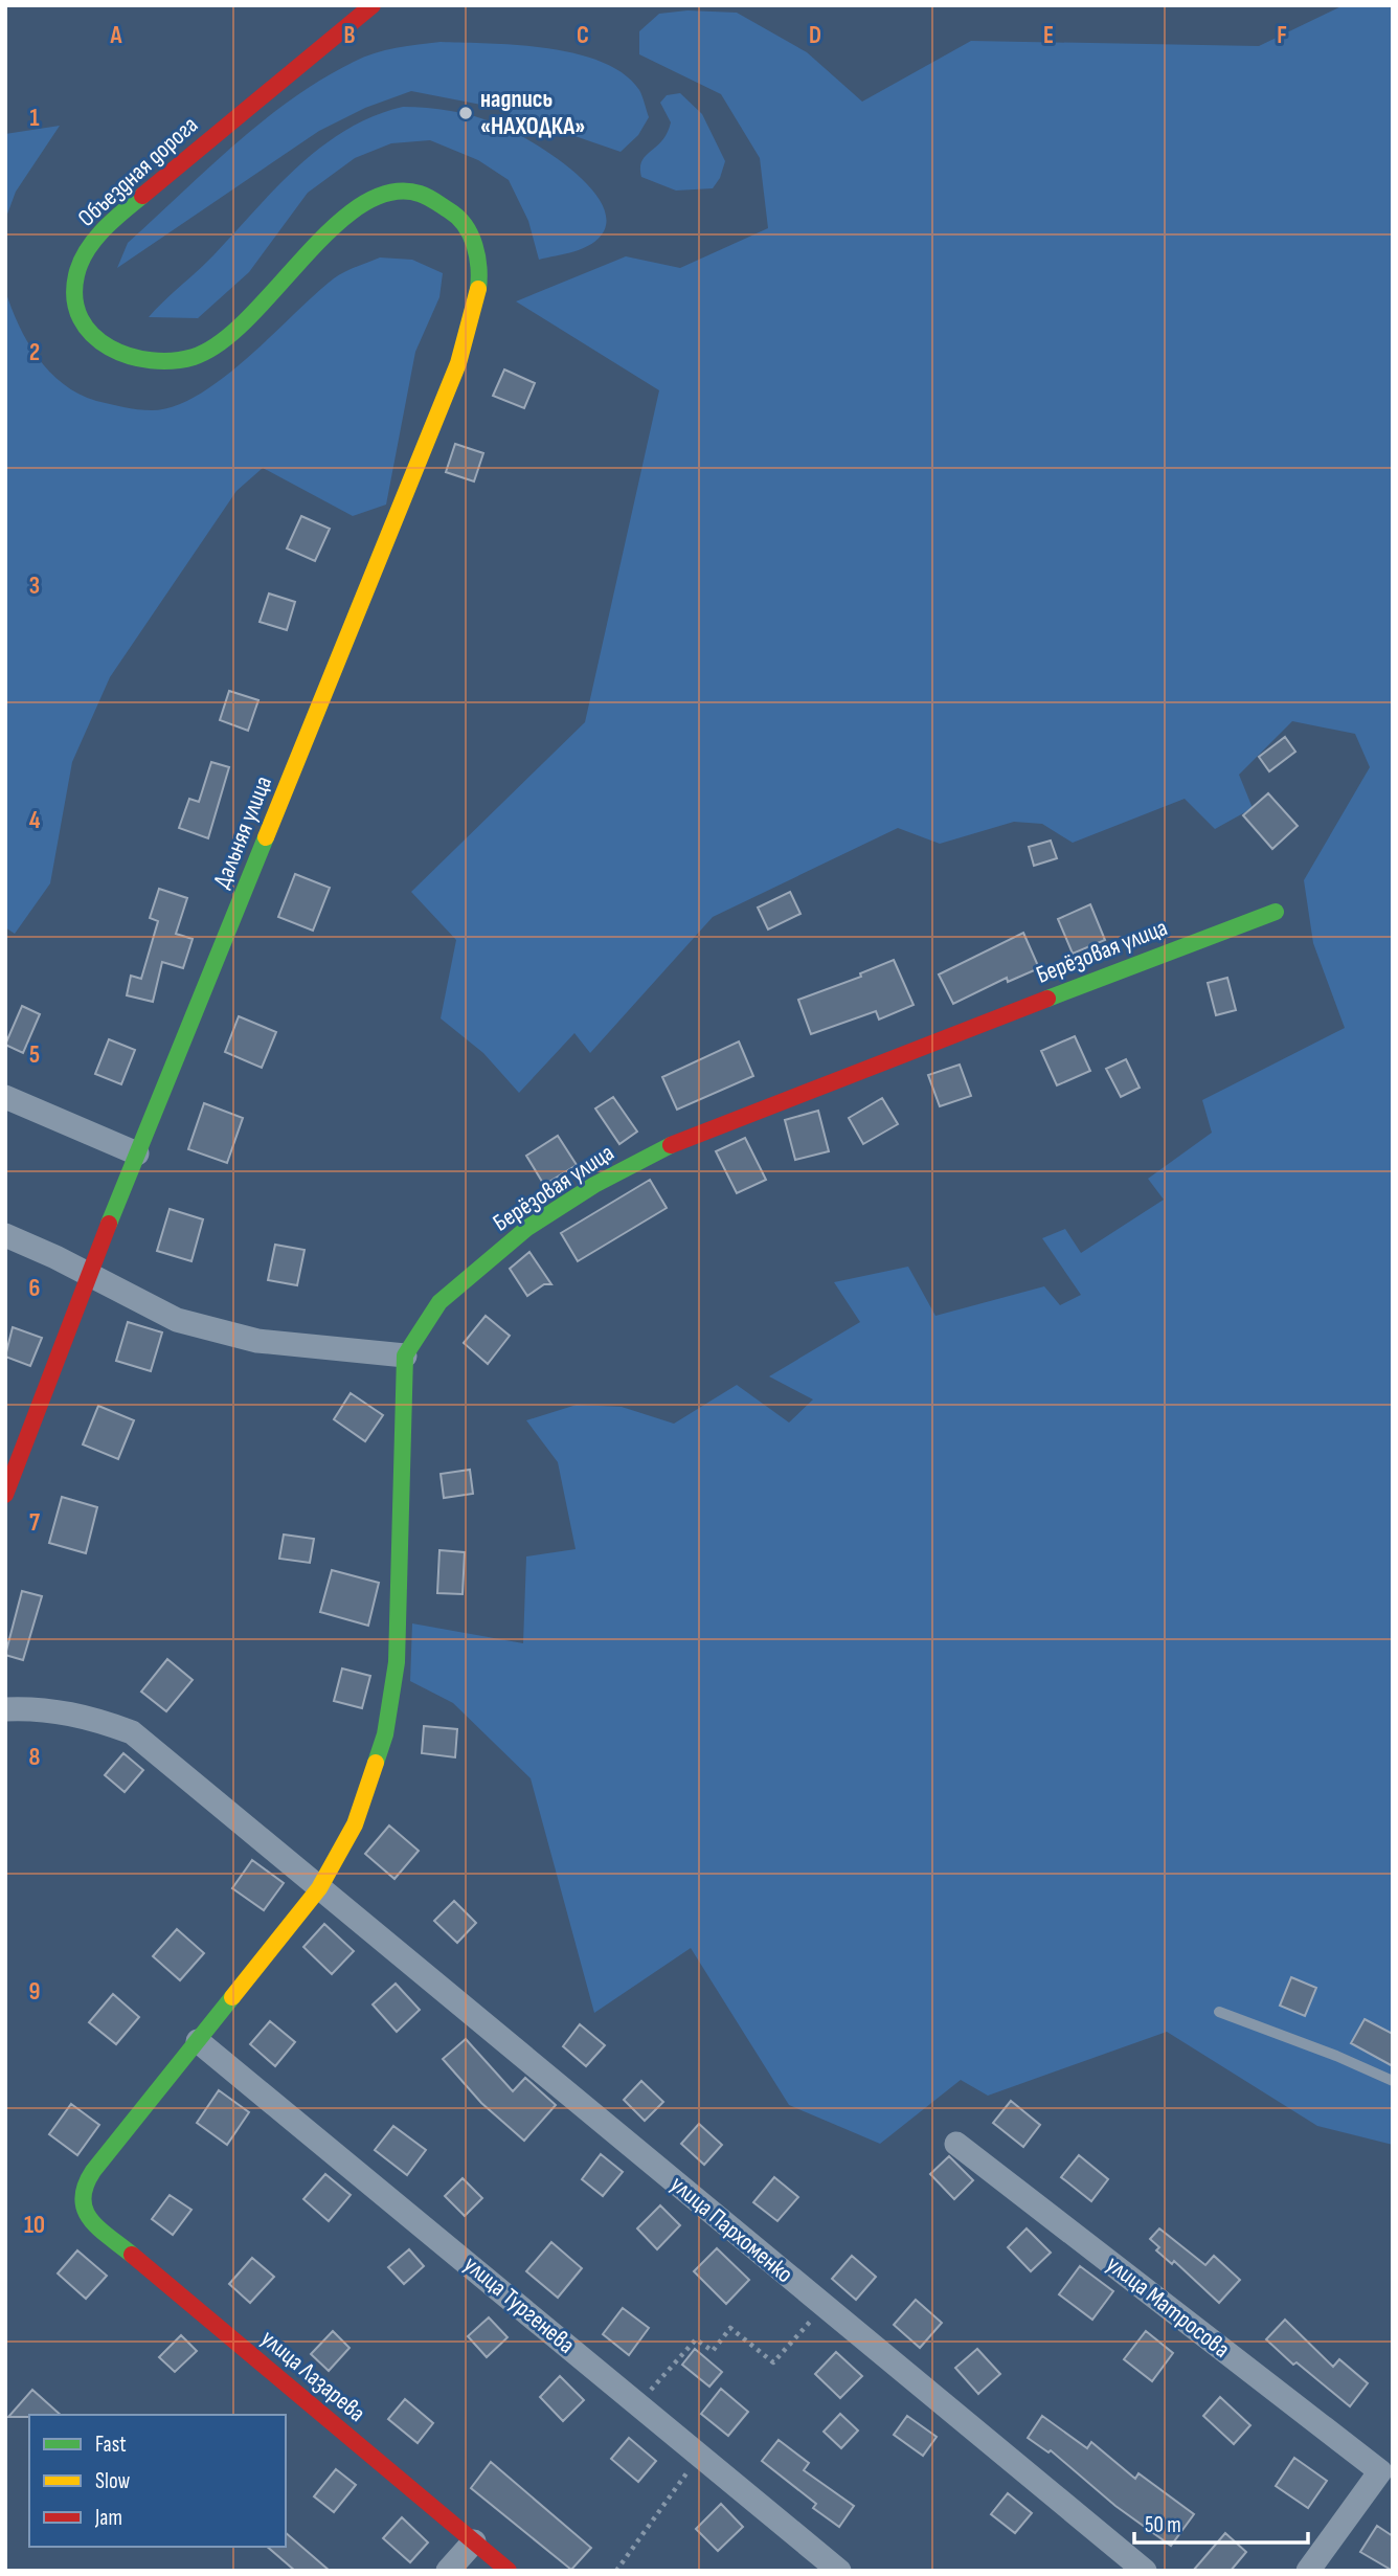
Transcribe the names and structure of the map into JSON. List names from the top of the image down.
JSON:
{
  "streets": {
    "street": [
      "Объездная дорога",
      "Дальняя улица",
      "Берёзовая улица",
      "улица Пархоменко",
      "улица Тургенева",
      "улица Матросова",
      "улица Лазарева"
    ]
  },
  "crossings": [
    ["Объездная дорога", "Дальняя улица"],
    ["Берёзовая улица", "улица Пархоменко"],
    ["Берёзовая улица", "улица Тургенева"],
    ["Берёзовая улица", "улица Лазарева"]
  ],
  "places": ["надпись «НАХОДКА»"],
  "legend": ["Fast", "Slow", "Jam"],
  "scale_bar": "50 m",
  "grid": {
    "columns": [
      "A",
      "B",
      "C",
      "D",
      "E",
      "F"
    ],
    "rows": [
      "1",
      "2",
      "3",
      "4",
      "5",
      "6",
      "7",
      "8",
      "9",
      "10"
    ]
  }
}
